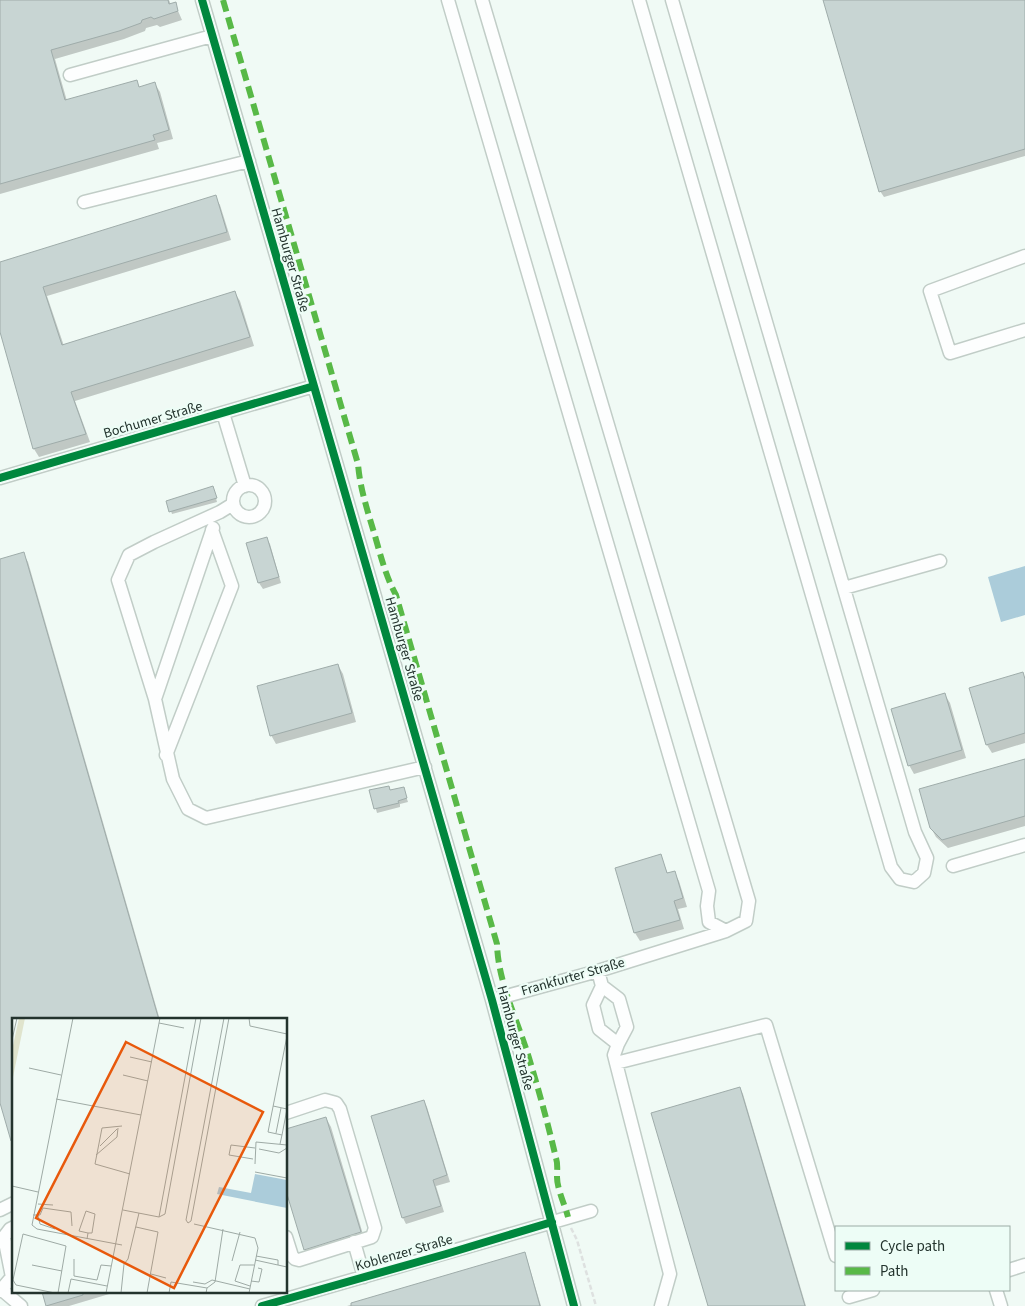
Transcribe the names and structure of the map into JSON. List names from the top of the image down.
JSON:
{
  "streets": {
    "street": [
      "Hamburger Straße",
      "Bochumer Straße",
      "Frankfurter Straße",
      "Koblenzer Straße"
    ]
  },
  "crossings": [
    ["Hamburger Straße", "Bochumer Straße"],
    ["Hamburger Straße", "Frankfurter Straße"],
    ["Hamburger Straße", "Koblenzer Straße"]
  ],
  "legend": ["Cycle path", "Path"]
}
